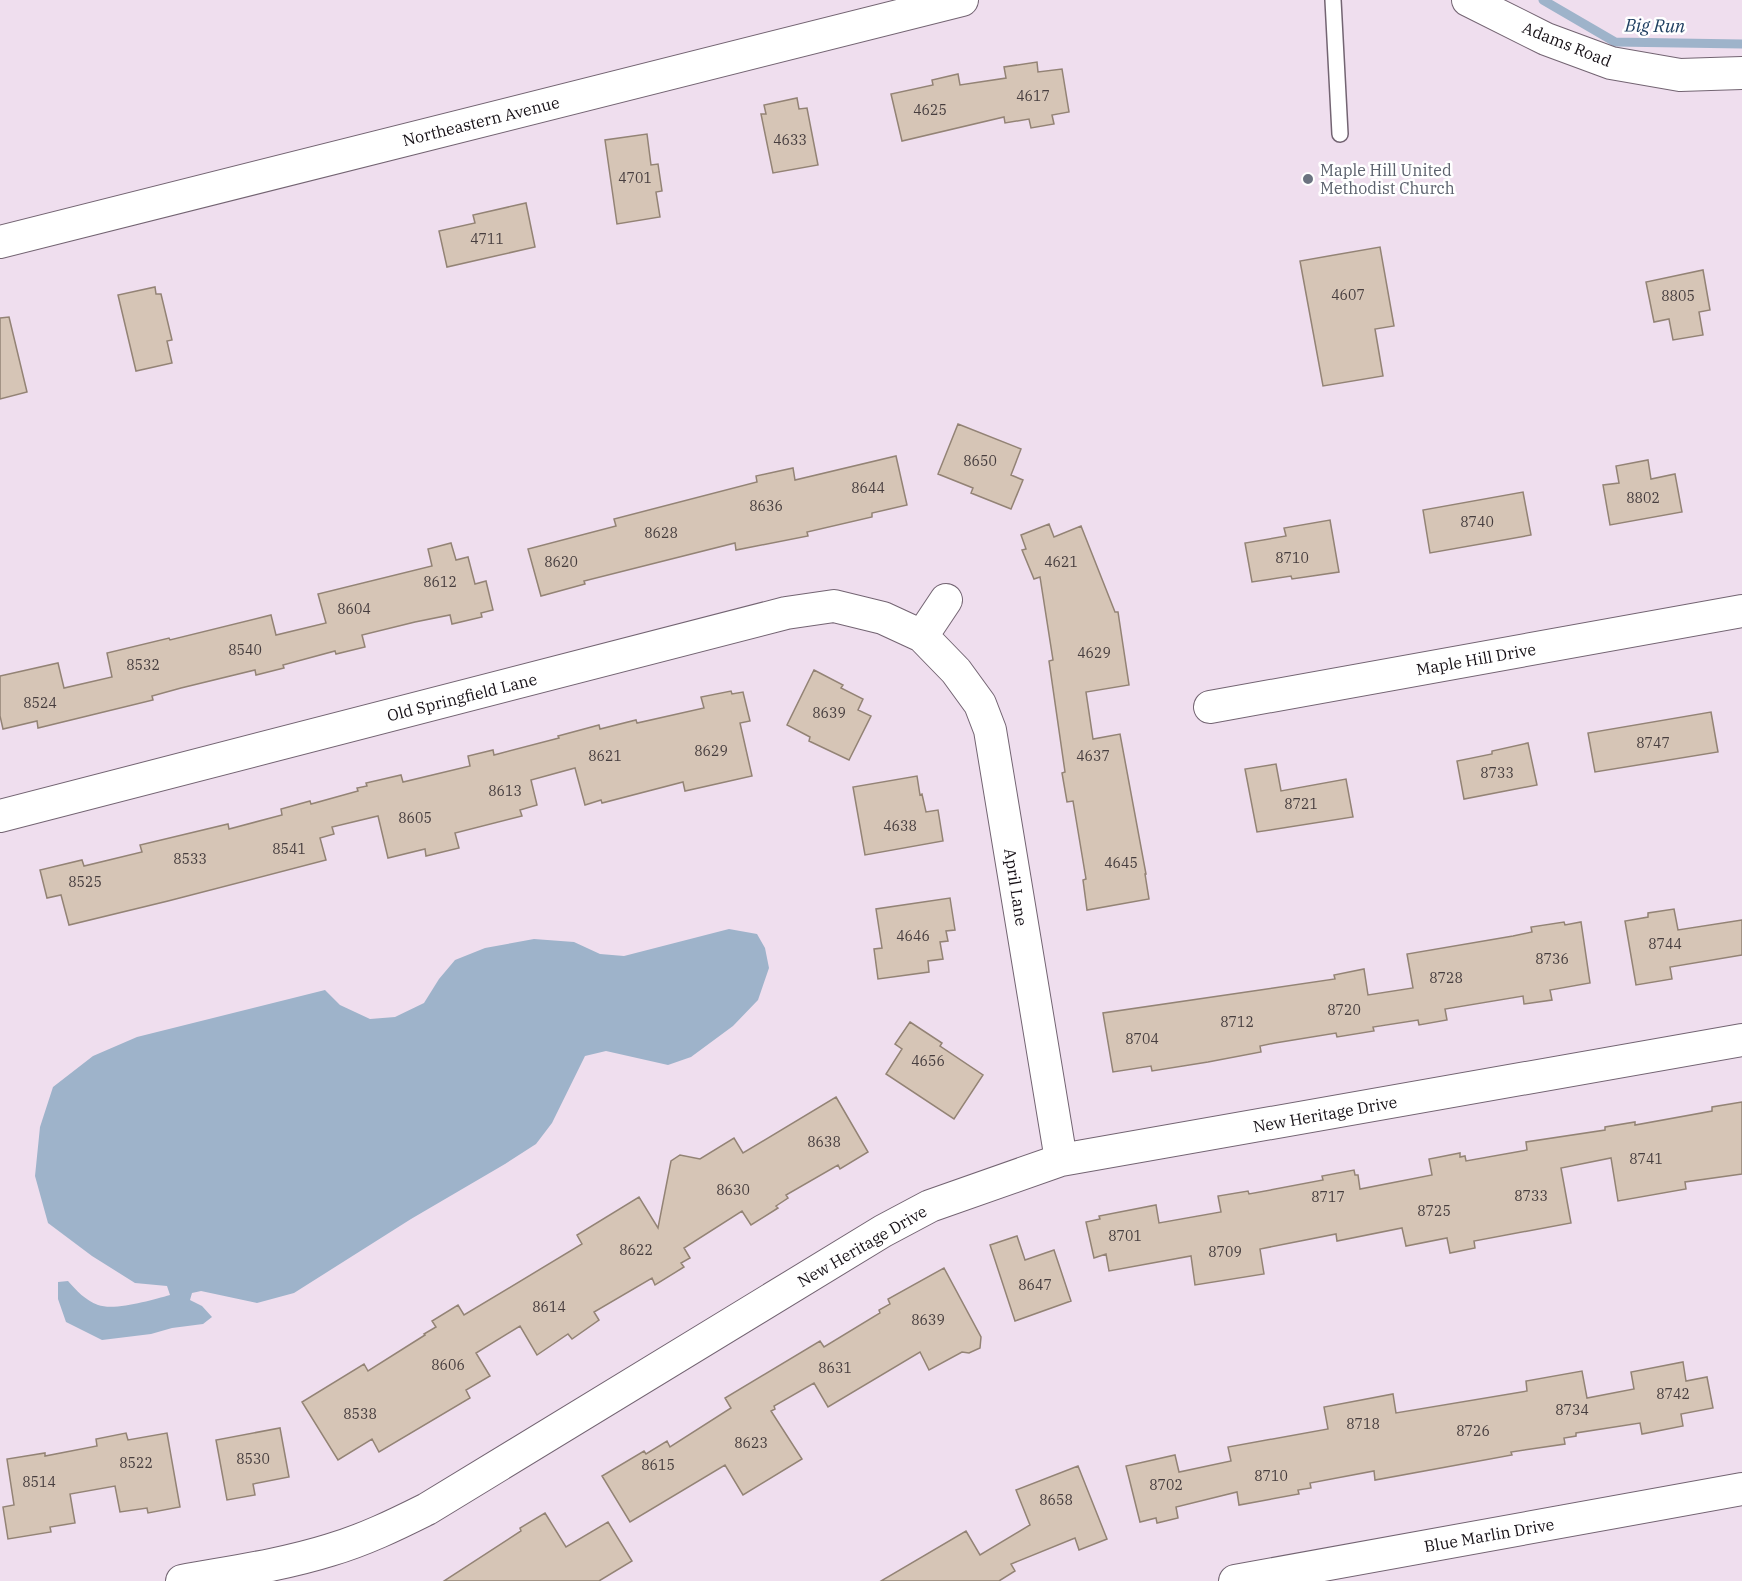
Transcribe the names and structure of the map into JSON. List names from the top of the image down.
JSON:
{
  "streets": {
    "street": [
      "Adams Road",
      "Northeastern Avenue",
      "Maple Hill Drive",
      "Old Springfield Lane",
      "April Lane",
      "New Heritage Drive",
      "Blue Marlin Drive"
    ]
  },
  "crossings": [
    ["Old Springfield Lane", "April Lane"],
    ["April Lane", "New Heritage Drive"]
  ],
  "water": ["Big Run"],
  "places": ["Maple Hill United Methodist Church"],
  "house_numbers": [
    "4617",
    "4625",
    "4633",
    "4701",
    "4711",
    "4607",
    "8805",
    "8650",
    "8644",
    "8802",
    "8636",
    "8740",
    "8628",
    "8710",
    "8620",
    "4621",
    "8612",
    "8604",
    "8540",
    "4629",
    "8532",
    "8524",
    "8639",
    "8747",
    "8629",
    "8621",
    "4637",
    "8733",
    "8613",
    "8721",
    "8605",
    "4638",
    "8541",
    "8533",
    "4645",
    "8525",
    "4646",
    "8744",
    "8736",
    "8728",
    "8720",
    "8712",
    "8704",
    "4656",
    "8638",
    "8741",
    "8630",
    "8733",
    "8717",
    "8725",
    "8701",
    "8622",
    "8709",
    "8647",
    "8614",
    "8639",
    "8606",
    "8631",
    "8742",
    "8734",
    "8538",
    "8718",
    "8726",
    "8623",
    "8530",
    "8522",
    "8615",
    "8710",
    "8514",
    "8702",
    "8658"
  ]
}
